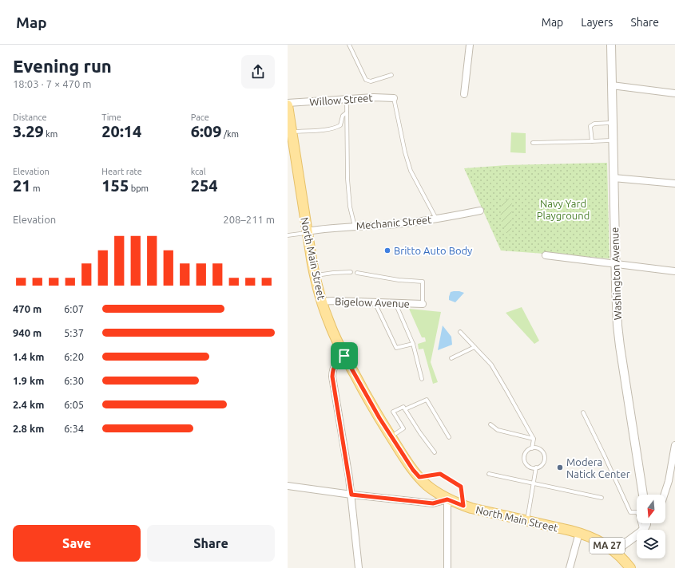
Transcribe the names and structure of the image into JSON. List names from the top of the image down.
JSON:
{
  "streets": {
    "main road": ["North Main Street", "MA 27"],
    "street": [
      "Willow Street",
      "Mechanic Street",
      "Washington Avenue",
      "Bigelow Avenue"
    ]
  },
  "crossings": [
    ["Willow Street", "North Main Street"],
    ["Mechanic Street", "North Main Street"],
    ["North Main Street", "Bigelow Avenue"]
  ],
  "parks": ["Navy Yard Playground"],
  "places": ["Britto Auto Body", "Modera Natick Center"],
  "north": "bottom",
  "page": {
    "header": "Map",
    "nav": ["Map", "Layers", "Share"],
    "heading": ["Evening run", "18:03 · 7 × 470 m"],
    "stats": [
      ["Distance", "3.29 km"],
      ["Time", "20:14"],
      ["Pace", "6:09 /km"],
      ["Elevation", "21 m"],
      ["Heart rate", "155 bpm"],
      ["kcal", "254"]
    ],
    "chart": ["Elevation", "208–211 m"],
    "list": [
      {
        "name": "470 m",
        "note": "6:07"
      },
      {
        "name": "940 m",
        "note": "5:37"
      },
      {
        "name": "1.4 km",
        "note": "6:20"
      },
      {
        "name": "1.9 km",
        "note": "6:30"
      },
      {
        "name": "2.4 km",
        "note": "6:05"
      },
      {
        "name": "2.8 km",
        "note": "6:34"
      }
    ],
    "buttons": ["Save", "Share"]
  }
}
